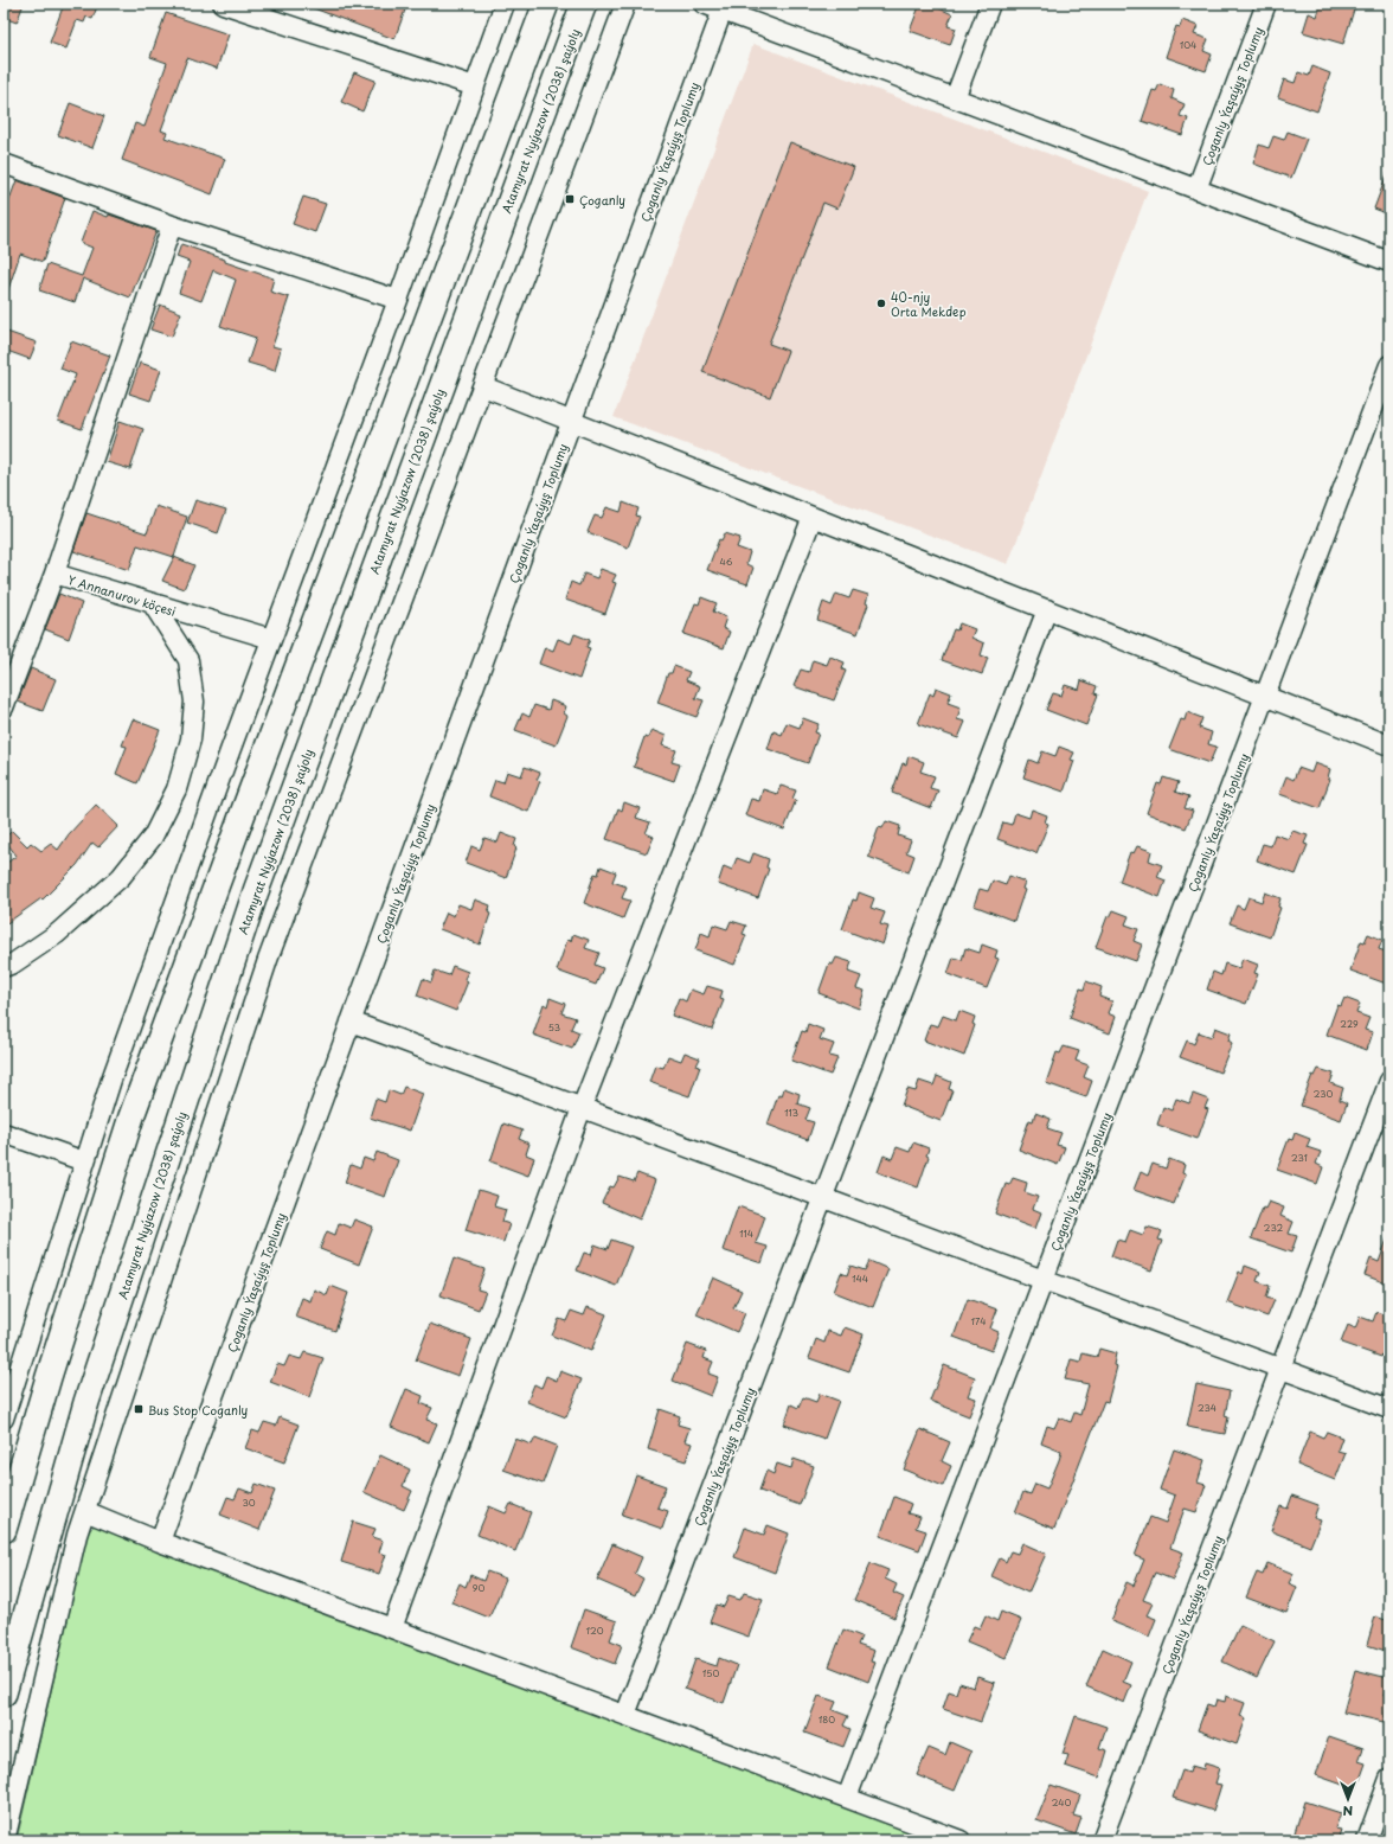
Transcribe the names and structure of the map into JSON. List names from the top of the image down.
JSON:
{
  "streets": {
    "main road": ["Atamyrat Nyýazow (2038) şaýoly"],
    "street": ["Çoganly Ýaşaýyş Toplumy", "Y Annanurov köçesi"]
  },
  "places": {
    "transit": ["Çoganly", "Bus Stop Coganly"],
    "other": ["40-njy Orta Mekdep"]
  },
  "house_numbers": [
    "104",
    "46",
    "229",
    "53",
    "230",
    "113",
    "231",
    "232",
    "114",
    "144",
    "174",
    "234",
    "30",
    "90",
    "120",
    "150",
    "180",
    "240"
  ],
  "north": "bottom"
}
